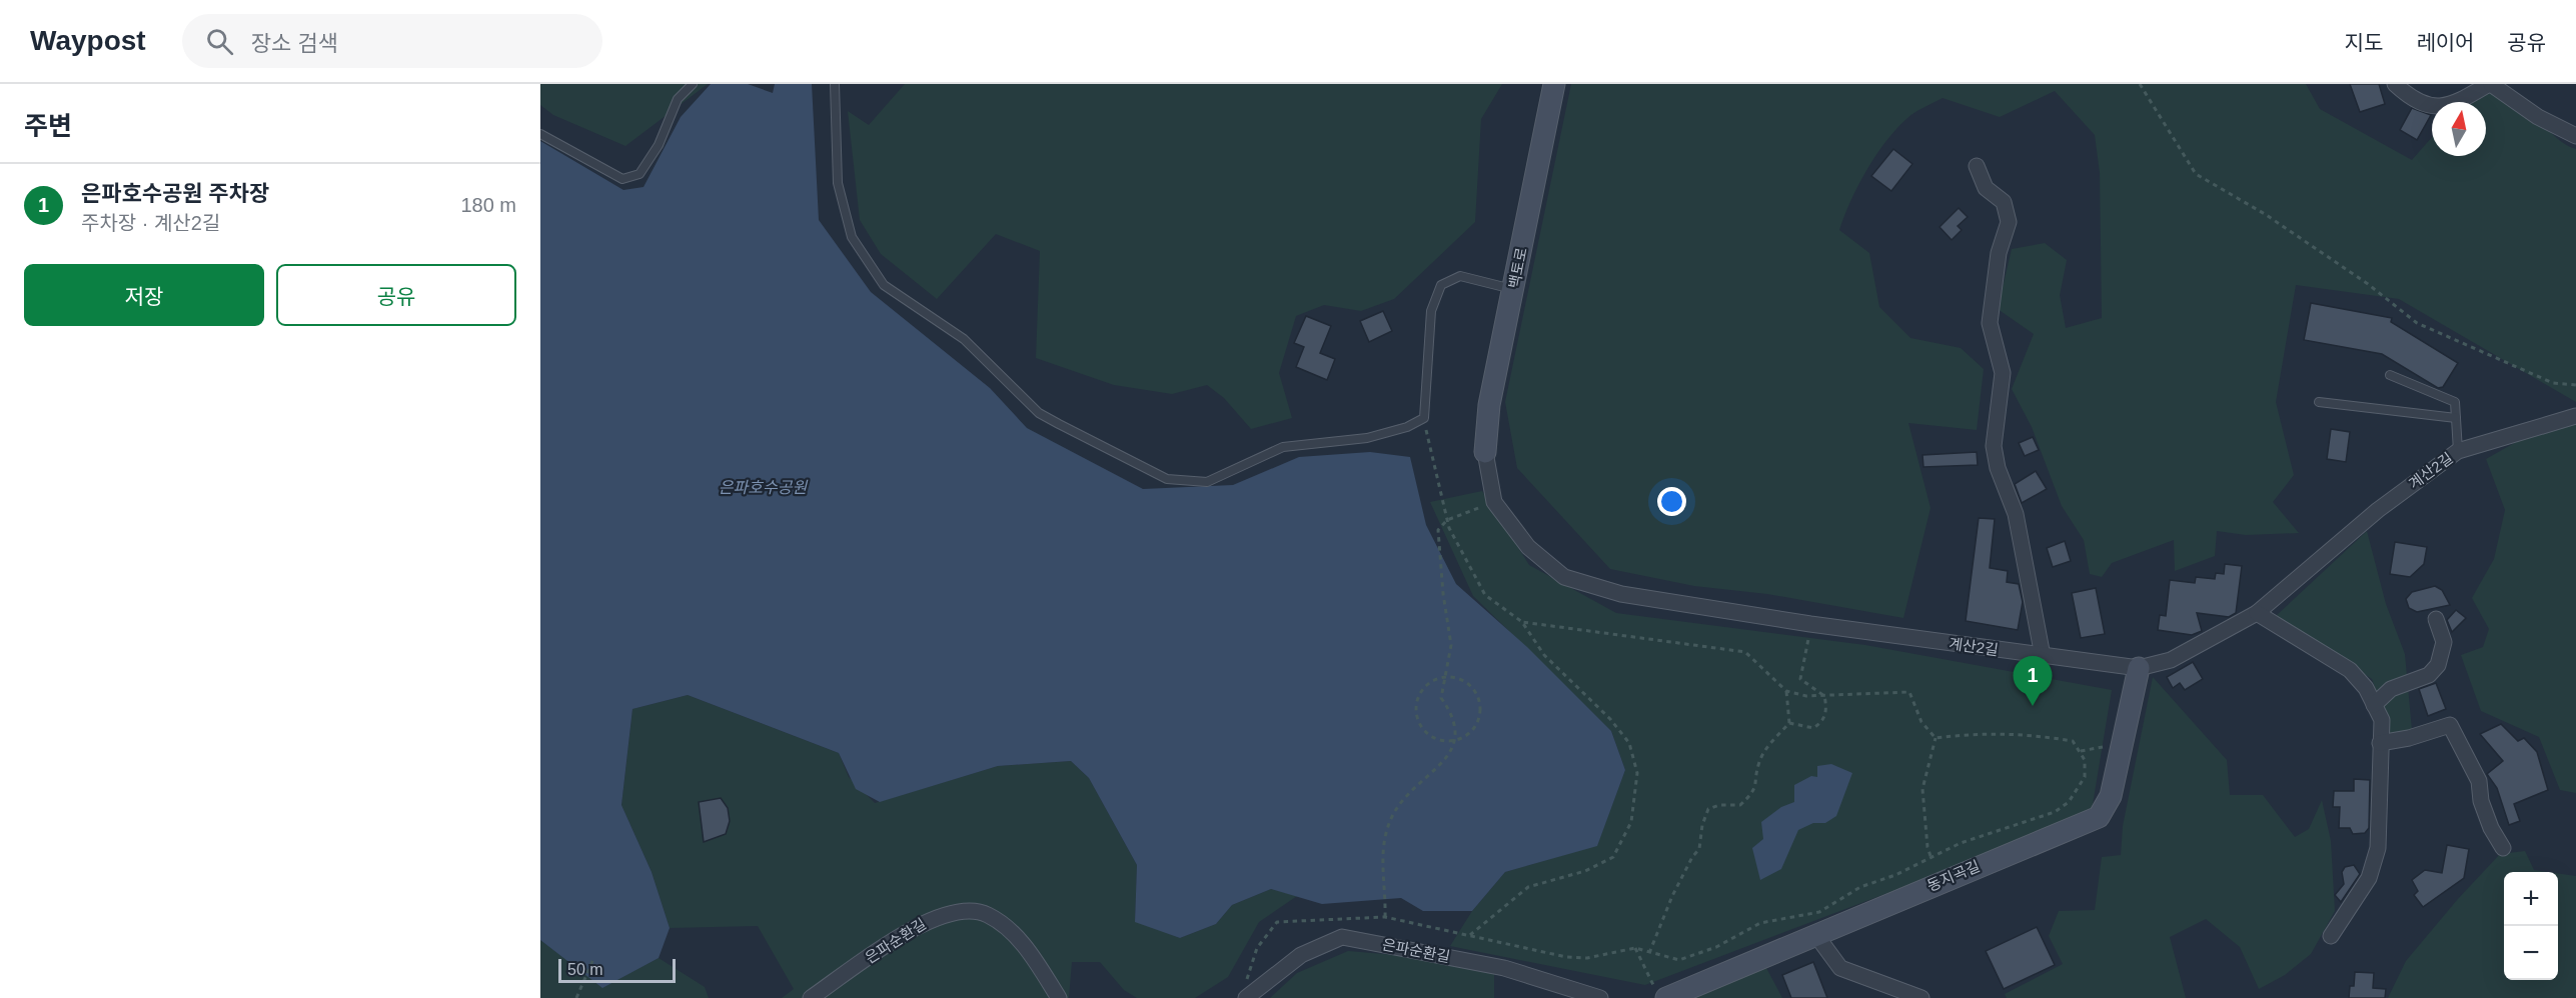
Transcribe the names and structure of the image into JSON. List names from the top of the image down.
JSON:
{
  "streets": {
    "street": [
      "백토로",
      "계산2길",
      "동지곡길",
      "은파순환길"
    ]
  },
  "crossings": [
    ["백토로", "계산2길"],
    ["계산2길", "동지곡길"]
  ],
  "water": ["은파호수공원"],
  "scale_bar": "50 m",
  "north": "top",
  "page": {
    "header": "Waypost",
    "search": "장소 검색",
    "nav": ["지도", "레이어", "공유"],
    "heading": "주변",
    "list": [
      {
        "mark": "1",
        "name": "은파호수공원 주차장",
        "note": "주차장 · 계산2길",
        "value": "180 m"
      }
    ],
    "buttons": ["저장", "공유"],
    "pins": "1",
    "map_buttons": ["+", "−"],
    "scale": "50 m"
  }
}
